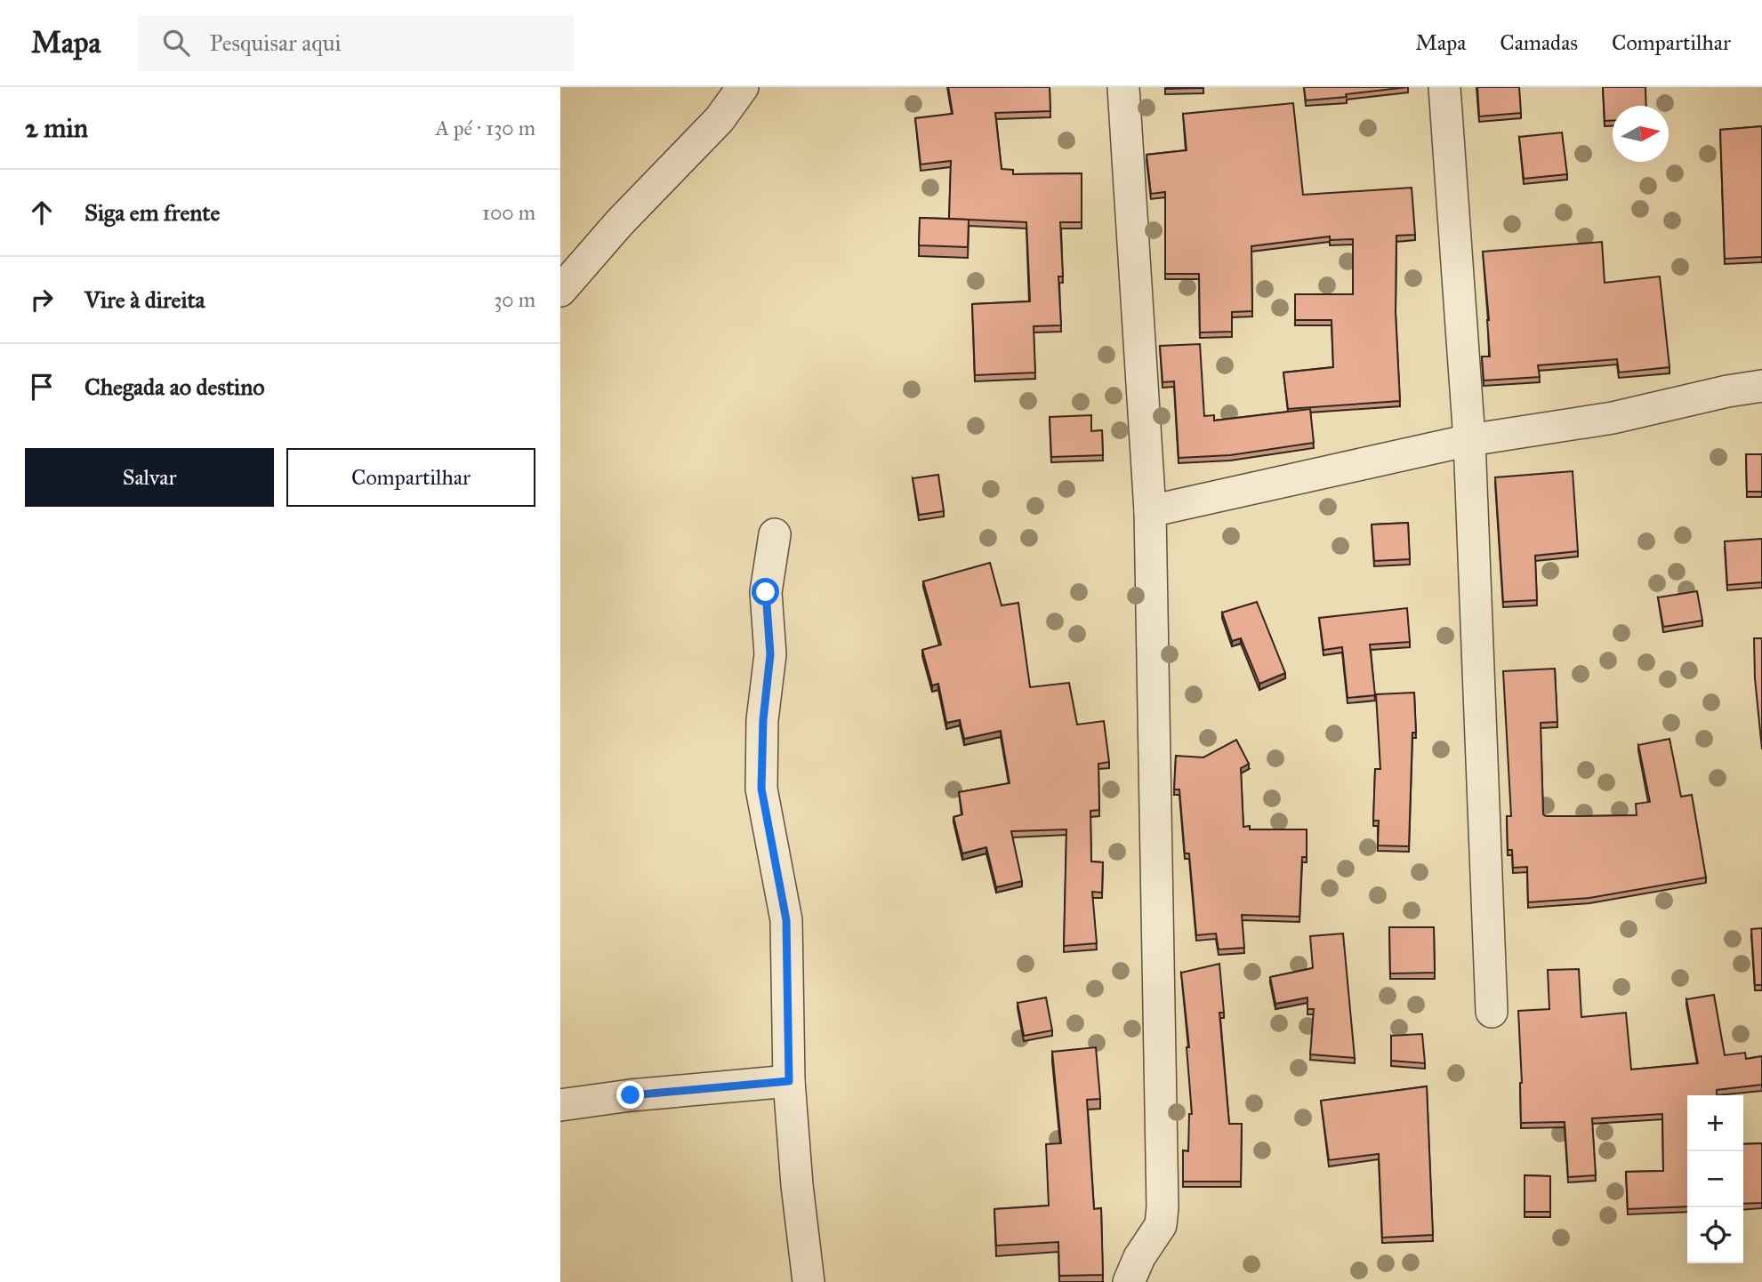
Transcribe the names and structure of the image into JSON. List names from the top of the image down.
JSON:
{
  "north": "right",
  "page": {
    "header": "Mapa",
    "search": "Pesquisar aqui",
    "nav": ["Mapa", "Camadas", "Compartilhar"],
    "heading": ["2 min", "A pé · 130 m"],
    "list": [
      ["Siga em frente", "100 m"],
      ["Vire à direita", "30 m"],
      "Chegada ao destino"
    ],
    "buttons": ["Salvar", "Compartilhar"],
    "map_buttons": ["+", "−"]
  }
}
